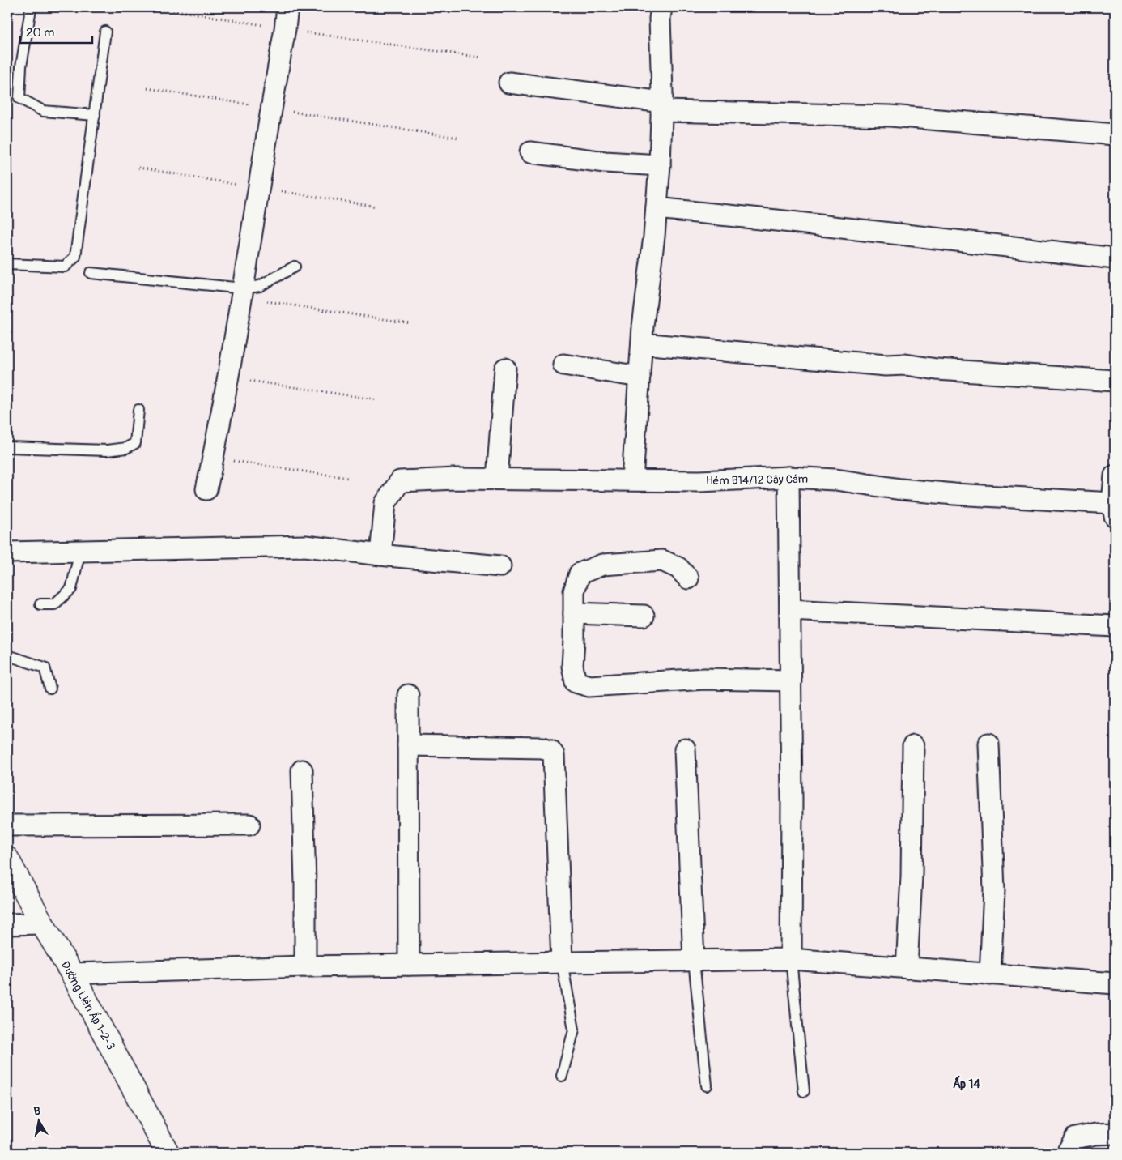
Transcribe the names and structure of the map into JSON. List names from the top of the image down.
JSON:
{
  "streets": {
    "street": ["Hẻm B14/12 Cây Cám", "Đường Liên Ấp 1-2-3"]
  },
  "districts": ["Ấp 14"],
  "scale_bar": "20 m",
  "north": "top"
}
